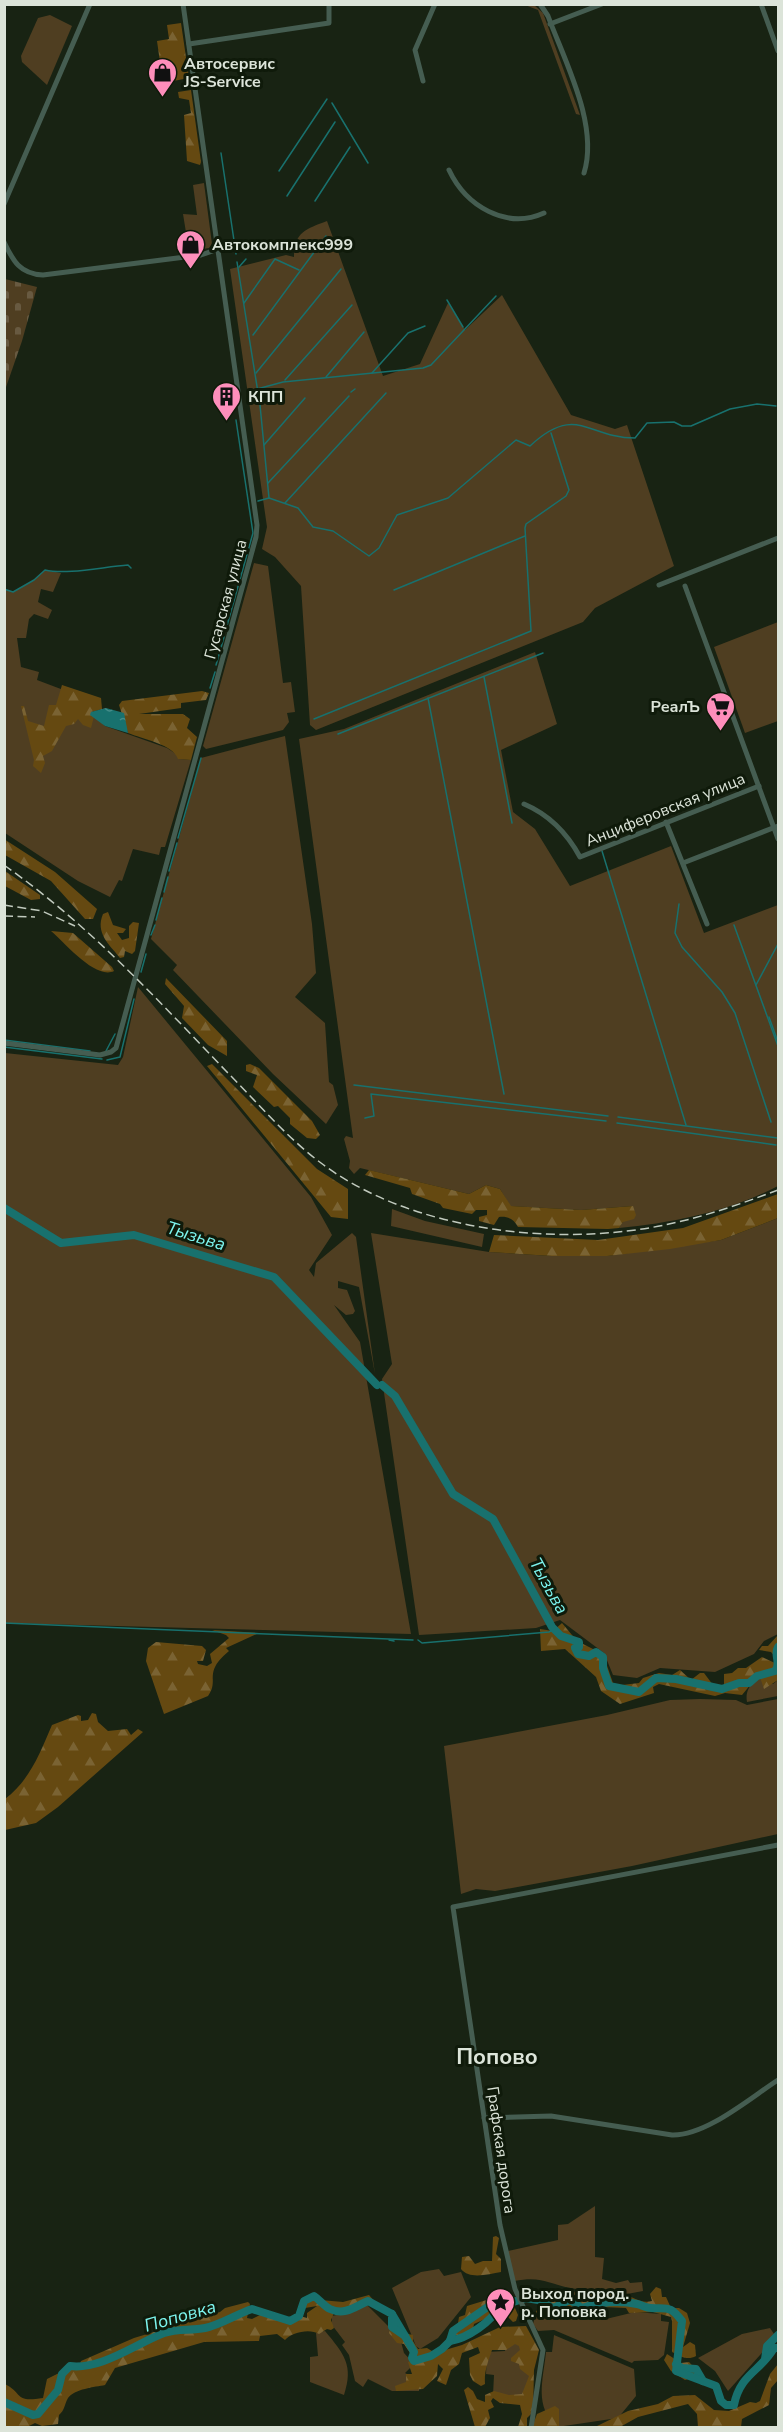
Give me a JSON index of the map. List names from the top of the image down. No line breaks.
{"streets":{"street":["Гусарская улица","Анциферовская улица","Графская дорога"]},"districts":["Попово"],"water":["Тызьва","Поповка"],"places":{"shop":["Автосервис JS-Service","Автокомплекс999"],"building":["КПП"],"supermarket":["РеалЪ"],"place":["Выход пород. р. Поповка"]}}
